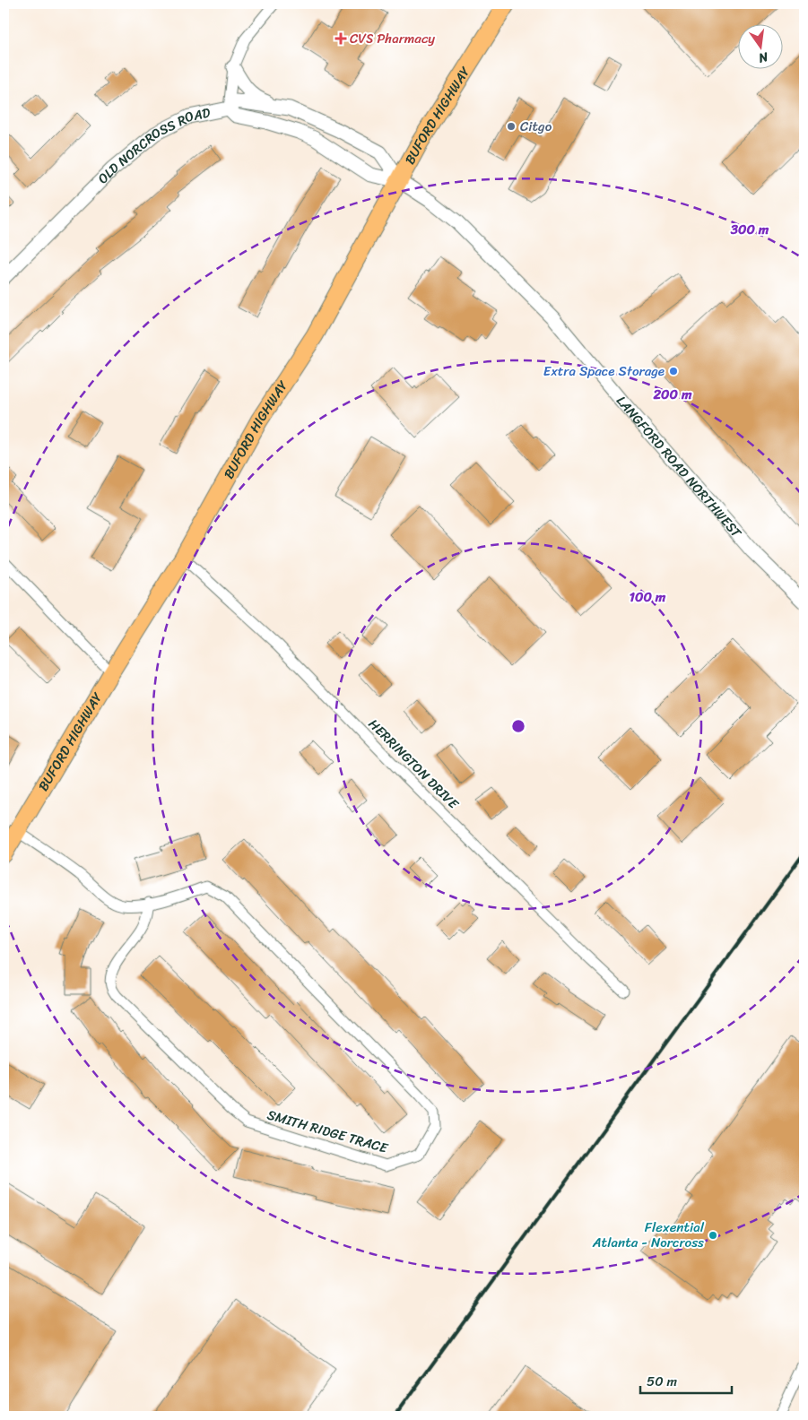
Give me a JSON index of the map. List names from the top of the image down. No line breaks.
{"streets":{"main road":["BUFORD HIGHWAY"],"street":["OLD NORCROSS ROAD","LANGFORD ROAD NORTHWEST","HERRINGTON DRIVE","SMITH RIDGE TRACE"]},"crossings":[["BUFORD HIGHWAY","LANGFORD ROAD NORTHWEST"],["BUFORD HIGHWAY","HERRINGTON DRIVE"],["BUFORD HIGHWAY","SMITH RIDGE TRACE"],["OLD NORCROSS ROAD","LANGFORD ROAD NORTHWEST"]],"places":{"health":["CVS Pharmacy"],"other":["Citgo","Extra Space Storage","Flexential Atlanta - Norcross"]},"scale_bar":"50 m","north":"bottom","rings":["300 m","200 m","100 m"]}
